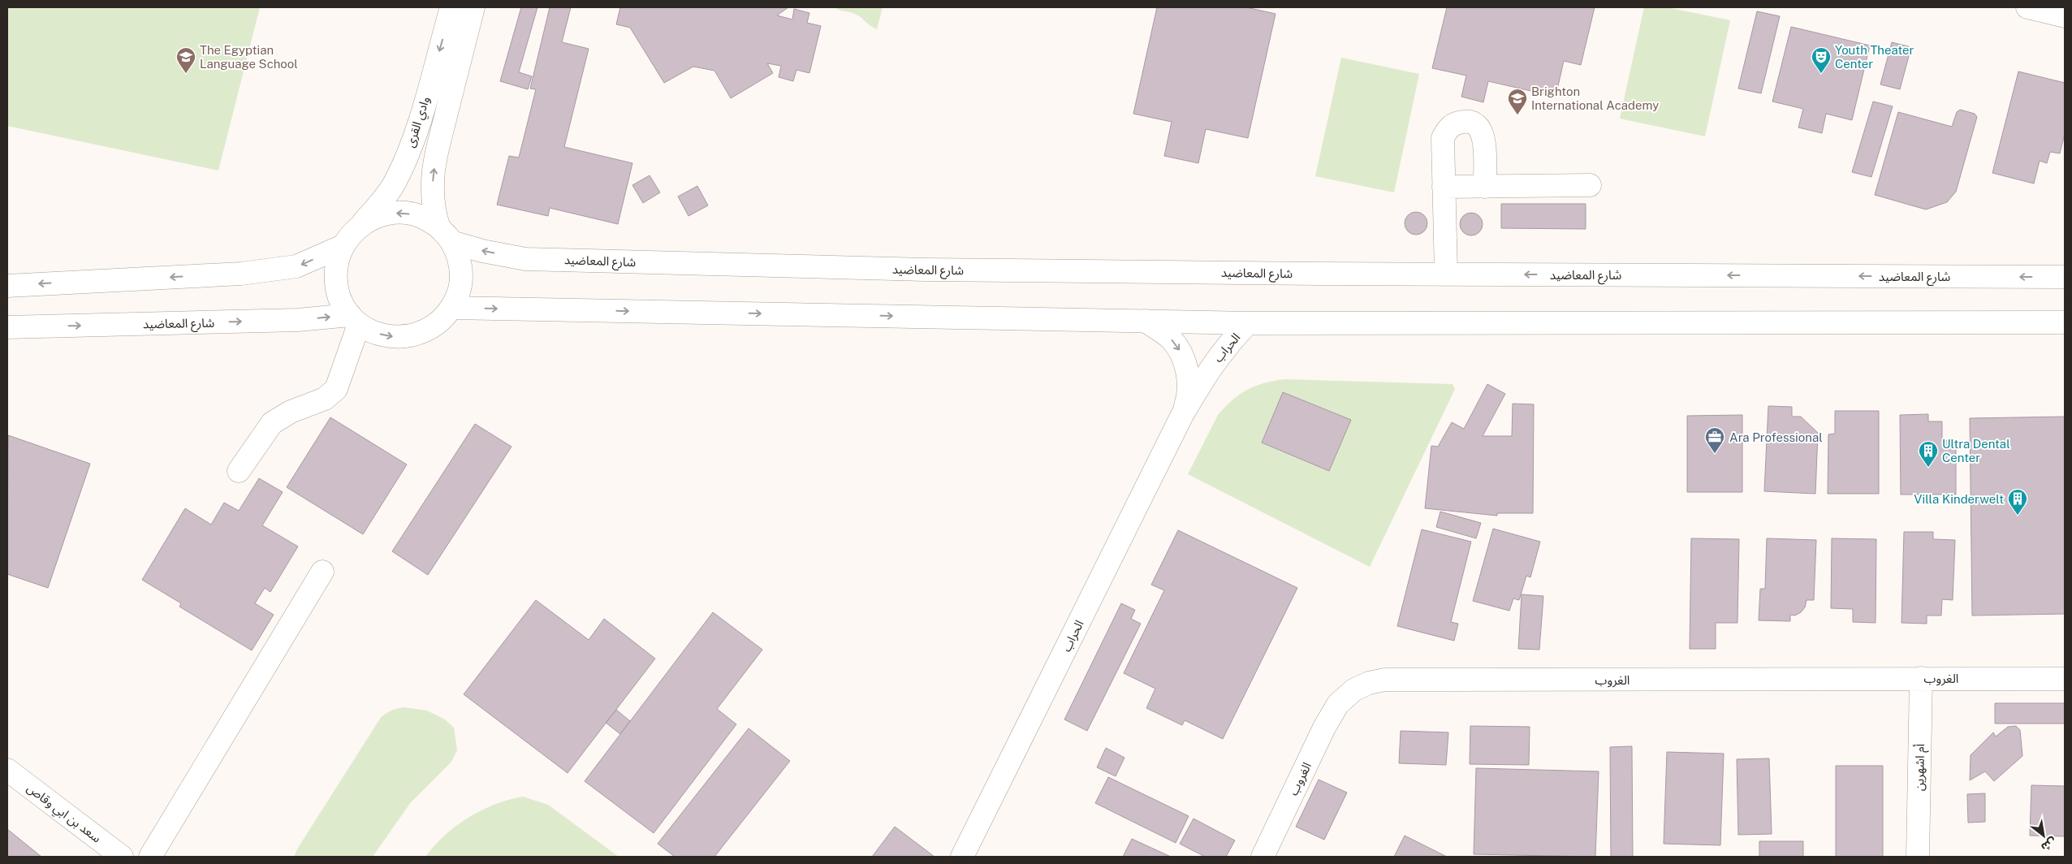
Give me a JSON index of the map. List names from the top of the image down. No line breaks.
{"streets":{"street":["وادي القرى","شارع المعاضيد","الحراب","الغروب","أم اشهرين","سعد بن ابي وقاص"]},"crossings":[["وادي القرى","شارع المعاضيد"],["الغروب","أم اشهرين"]],"places":{"school or university":["The Egyptian Language School","Brighton International Academy"],"theatre":["Youth Theater Center"],"office":["Ara Professional"],"building":["Ultra Dental Center","Villa Kinderwelt"]},"north":"bottom right"}
